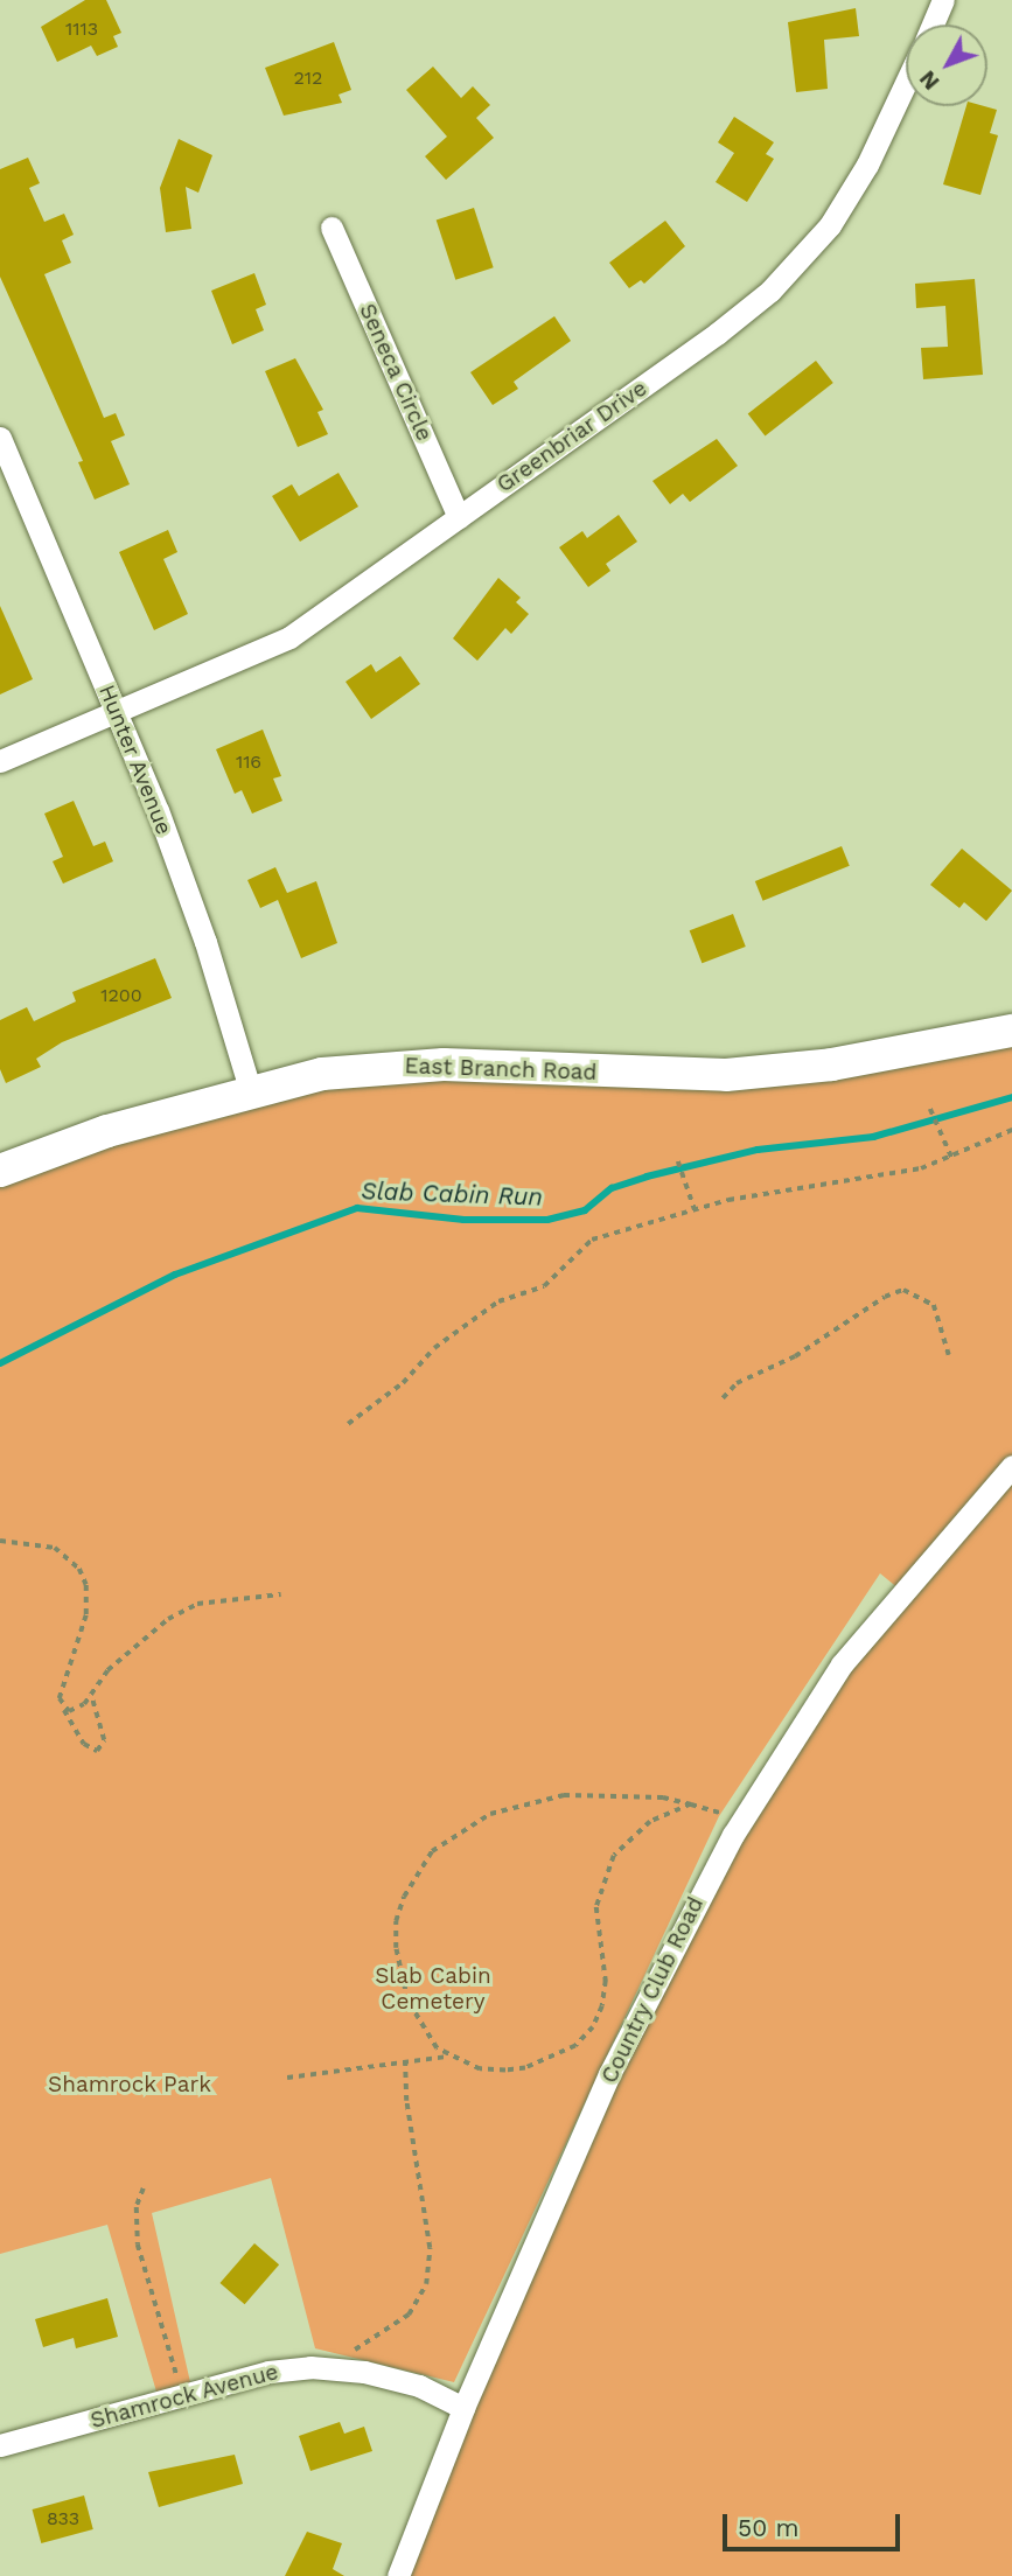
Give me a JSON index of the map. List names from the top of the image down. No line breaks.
{"streets":{"main road":["East Branch Road"],"street":["Seneca Circle","Greenbriar Drive","Hunter Avenue","Country Club Road","Shamrock Avenue"]},"crossings":[["Seneca Circle","Greenbriar Drive"],["Greenbriar Drive","Hunter Avenue"],["Hunter Avenue","East Branch Road"],["Country Club Road","Shamrock Avenue"]],"water":["Slab Cabin Run"],"parks":["Slab Cabin Cemetery","Shamrock Park"],"house_numbers":["1113","212","116","1200","833"],"scale_bar":"50 m","north":"bottom left"}
